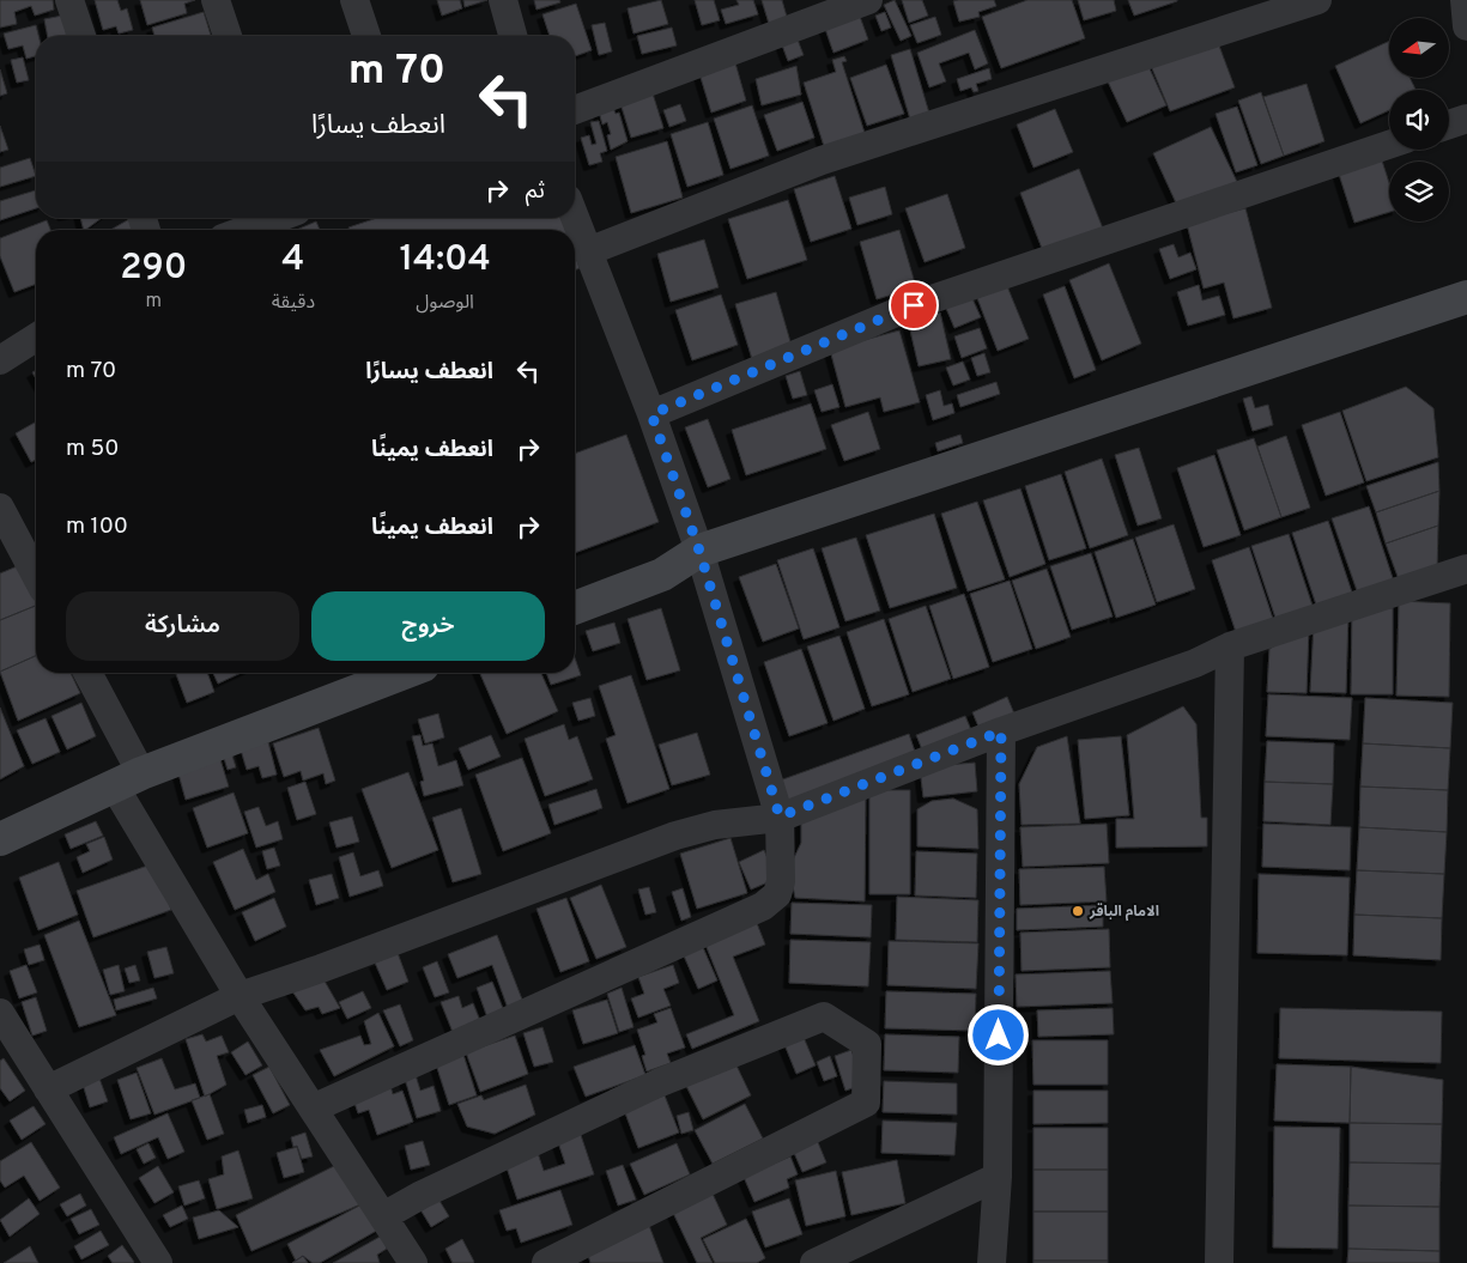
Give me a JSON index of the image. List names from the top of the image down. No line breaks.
{"places":["الامام الباقر"],"north":"left","page":{"turn":["70 m","انعطف يسارًا"],"then":"ثم","eta":["14:04","الوصول","4","دقيقة","290","m"],"list":[{"name":"انعطف يسارًا","value":"70 m"},{"name":"انعطف يمينًا","value":"50 m"},{"name":"انعطف يمينًا","value":"100 m"}],"buttons":["خروج","مشاركة"]}}
